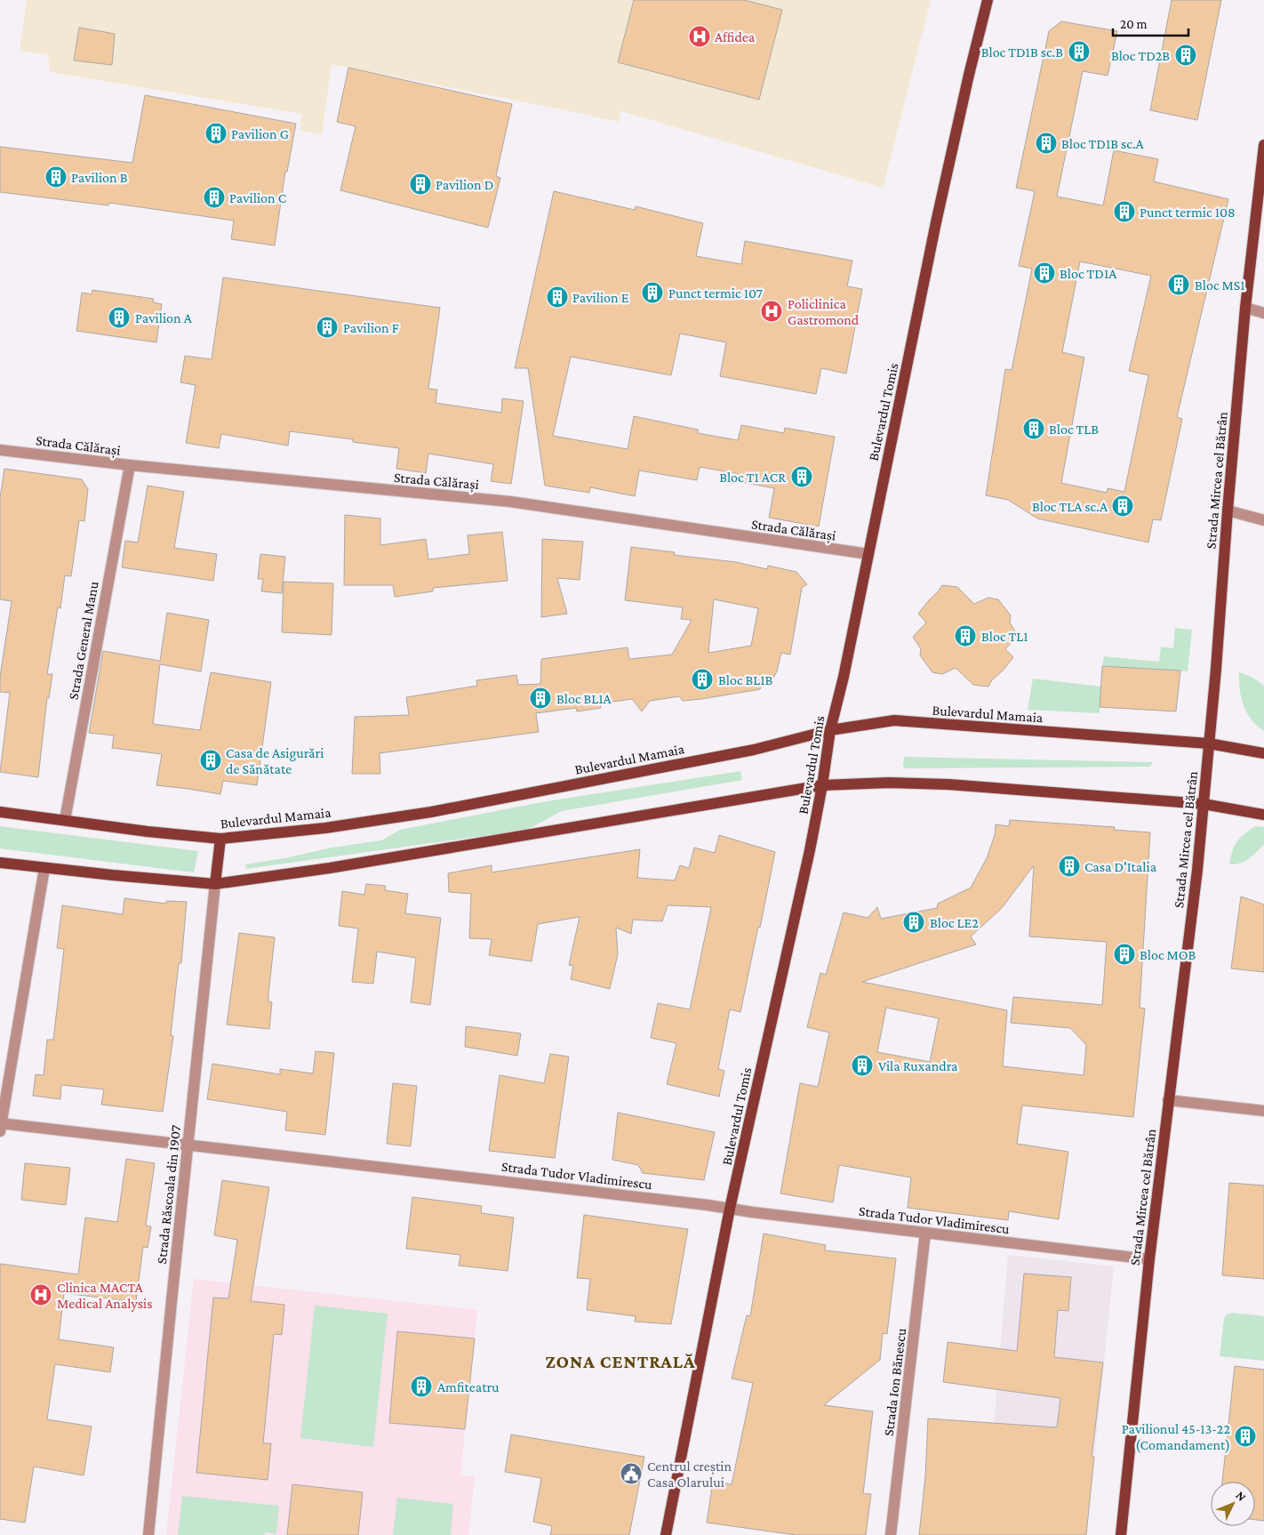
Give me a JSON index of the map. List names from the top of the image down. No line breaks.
{"streets":{"main road":["Bulevardul Tomis","Strada Mircea cel Bătrân","Bulevardul Mamaia"],"street":["Strada Călărași","Strada General Manu","Strada Tudor Vladimirescu","Strada Răscoala din 1907","Strada Ion Bănescu"]},"crossings":[["Bulevardul Tomis","Strada Călărași"],["Bulevardul Tomis","Bulevardul Mamaia"],["Bulevardul Tomis","Strada Tudor Vladimirescu"],["Strada Călărași","Strada General Manu"],["Strada Mircea cel Bătrân","Bulevardul Mamaia"],["Strada Mircea cel Bătrân","Strada Tudor Vladimirescu"],["Strada General Manu","Bulevardul Mamaia"],["Strada Tudor Vladimirescu","Strada Răscoala din 1907"],["Strada Tudor Vladimirescu","Strada Ion Bănescu"]],"districts":["ZONA CENTRALĂ"],"places":{"hospital":["Affidea","Policlinica Gastromond","Clinica MACTA Medical Analysis"],"building":["Bloc TD1B sc.B","Bloc TD2B","Pavilion G","Bloc TD1B sc.A","Pavilion B","Pavilion D","Pavilion C","Punct termic 108","Bloc TD1A","Bloc MS1","Punct termic 107","Pavilion E","Pavilion A","Pavilion F","Bloc TLB","Bloc T1 ACR","Bloc TLA sc.A","Bloc TL1","Bloc BL1B","Bloc BL1A","Casa de Asigurări de Sănătate","Casa D'Italia","Bloc LE2","Bloc MOB","Vila Ruxandra","Amfiteatru","Pavilionul 45-13-22 (Comandament)"],"public building":["Centrul creștin Casa Olarului"]},"scale_bar":"20 m","north":"top right"}
